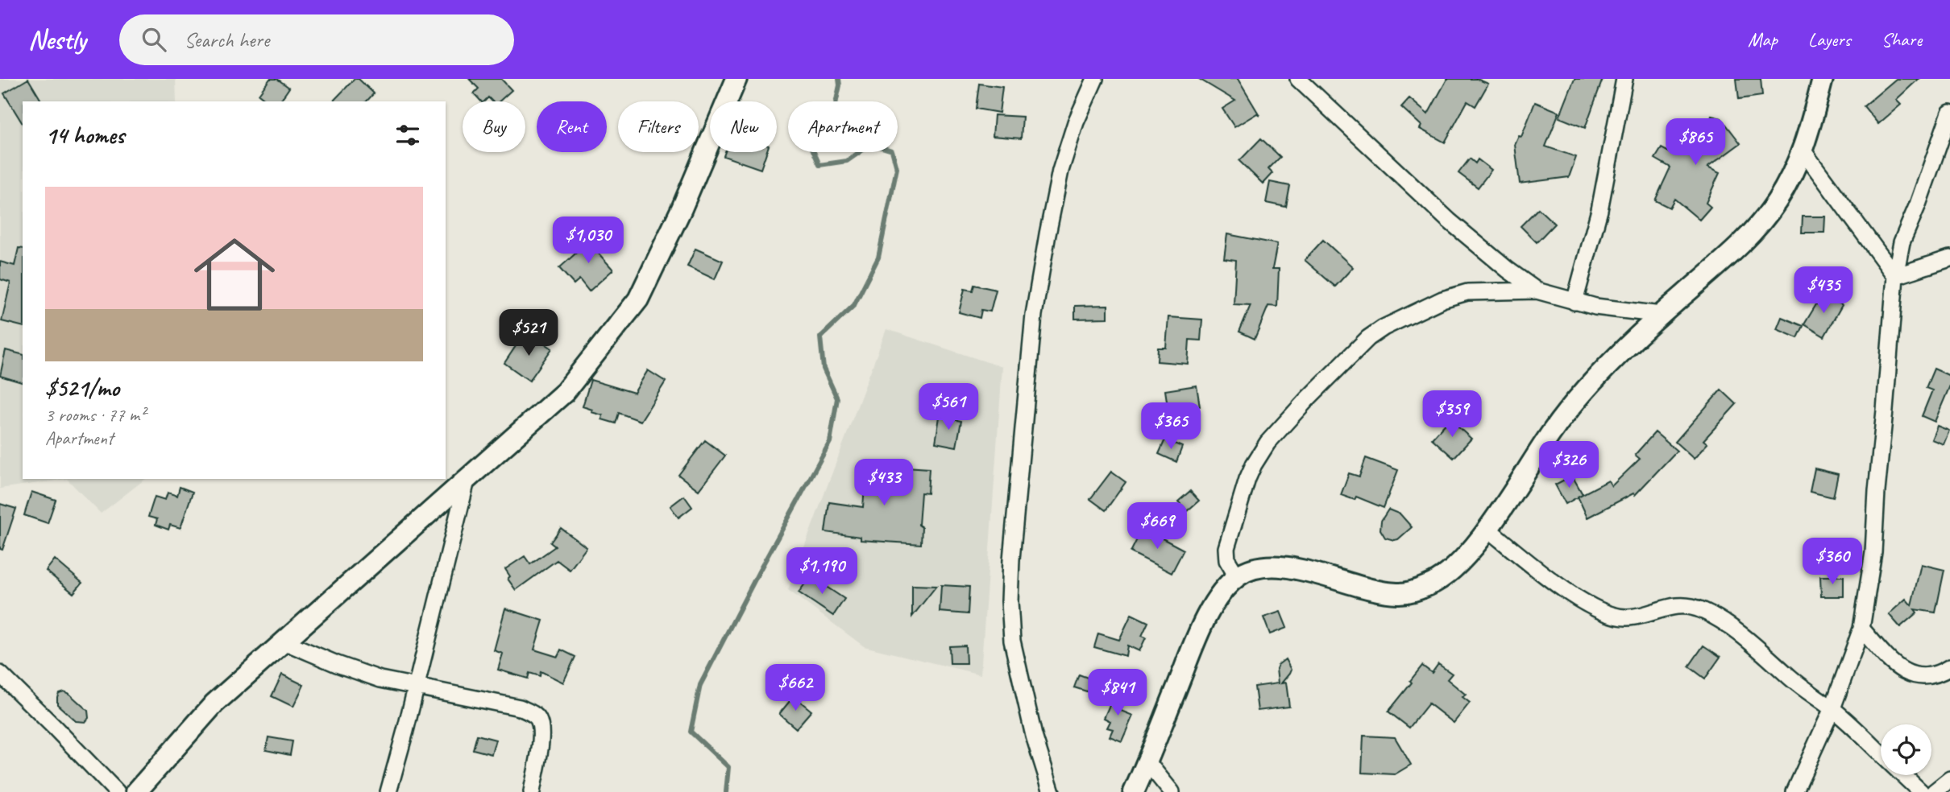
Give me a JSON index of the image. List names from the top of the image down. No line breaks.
{"page":{"header":"Nestly","search":"Search here","nav":["Map","Layers","Share"],"chip":["Buy","Rent","Filters","New","Apartment"],"heading":"14 homes","price":["$865","$1,030","$435","$521","$561","$359","$365","$326","$433","$669","$360","$1,190","$662","$841"],"list":[{"name":"$521/mo","note":"3 rooms · 77 m² · Apartment"}]}}
